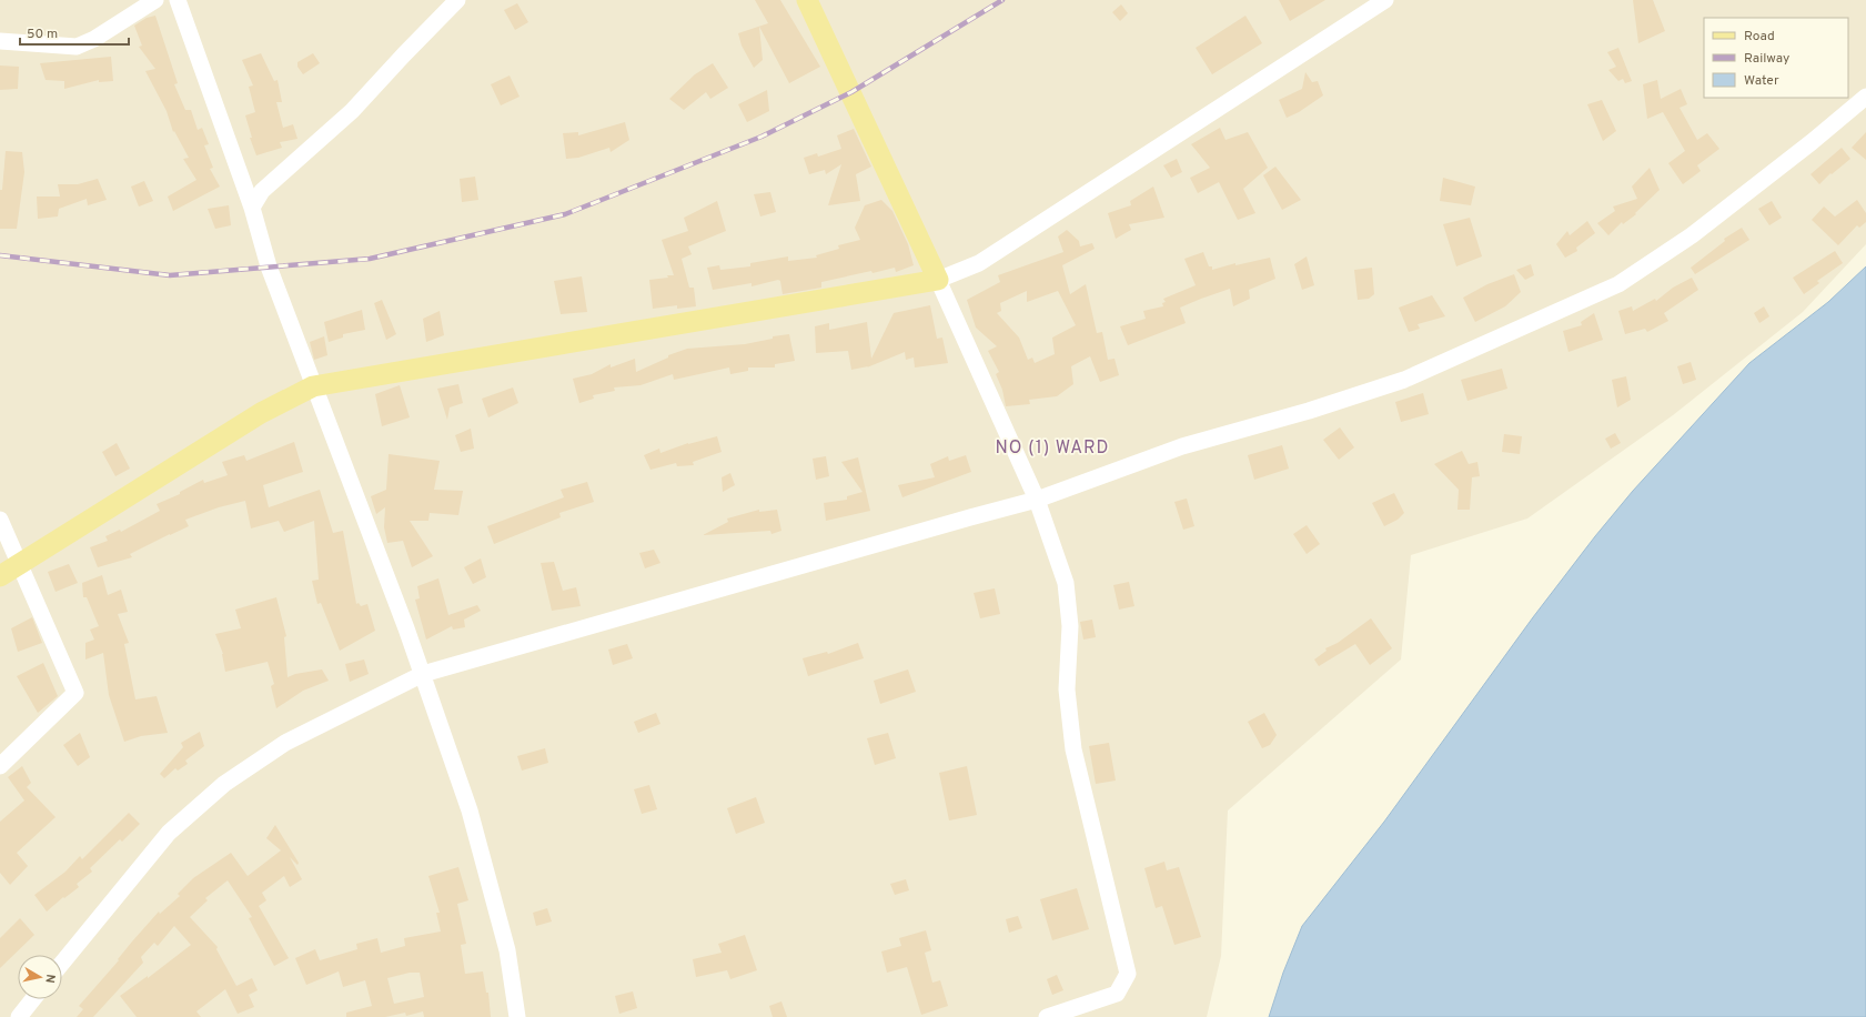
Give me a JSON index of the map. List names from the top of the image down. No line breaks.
{"districts":["NO (1) WARD"],"legend":["Road","Railway","Water"],"scale_bar":"50 m","north":"right"}
